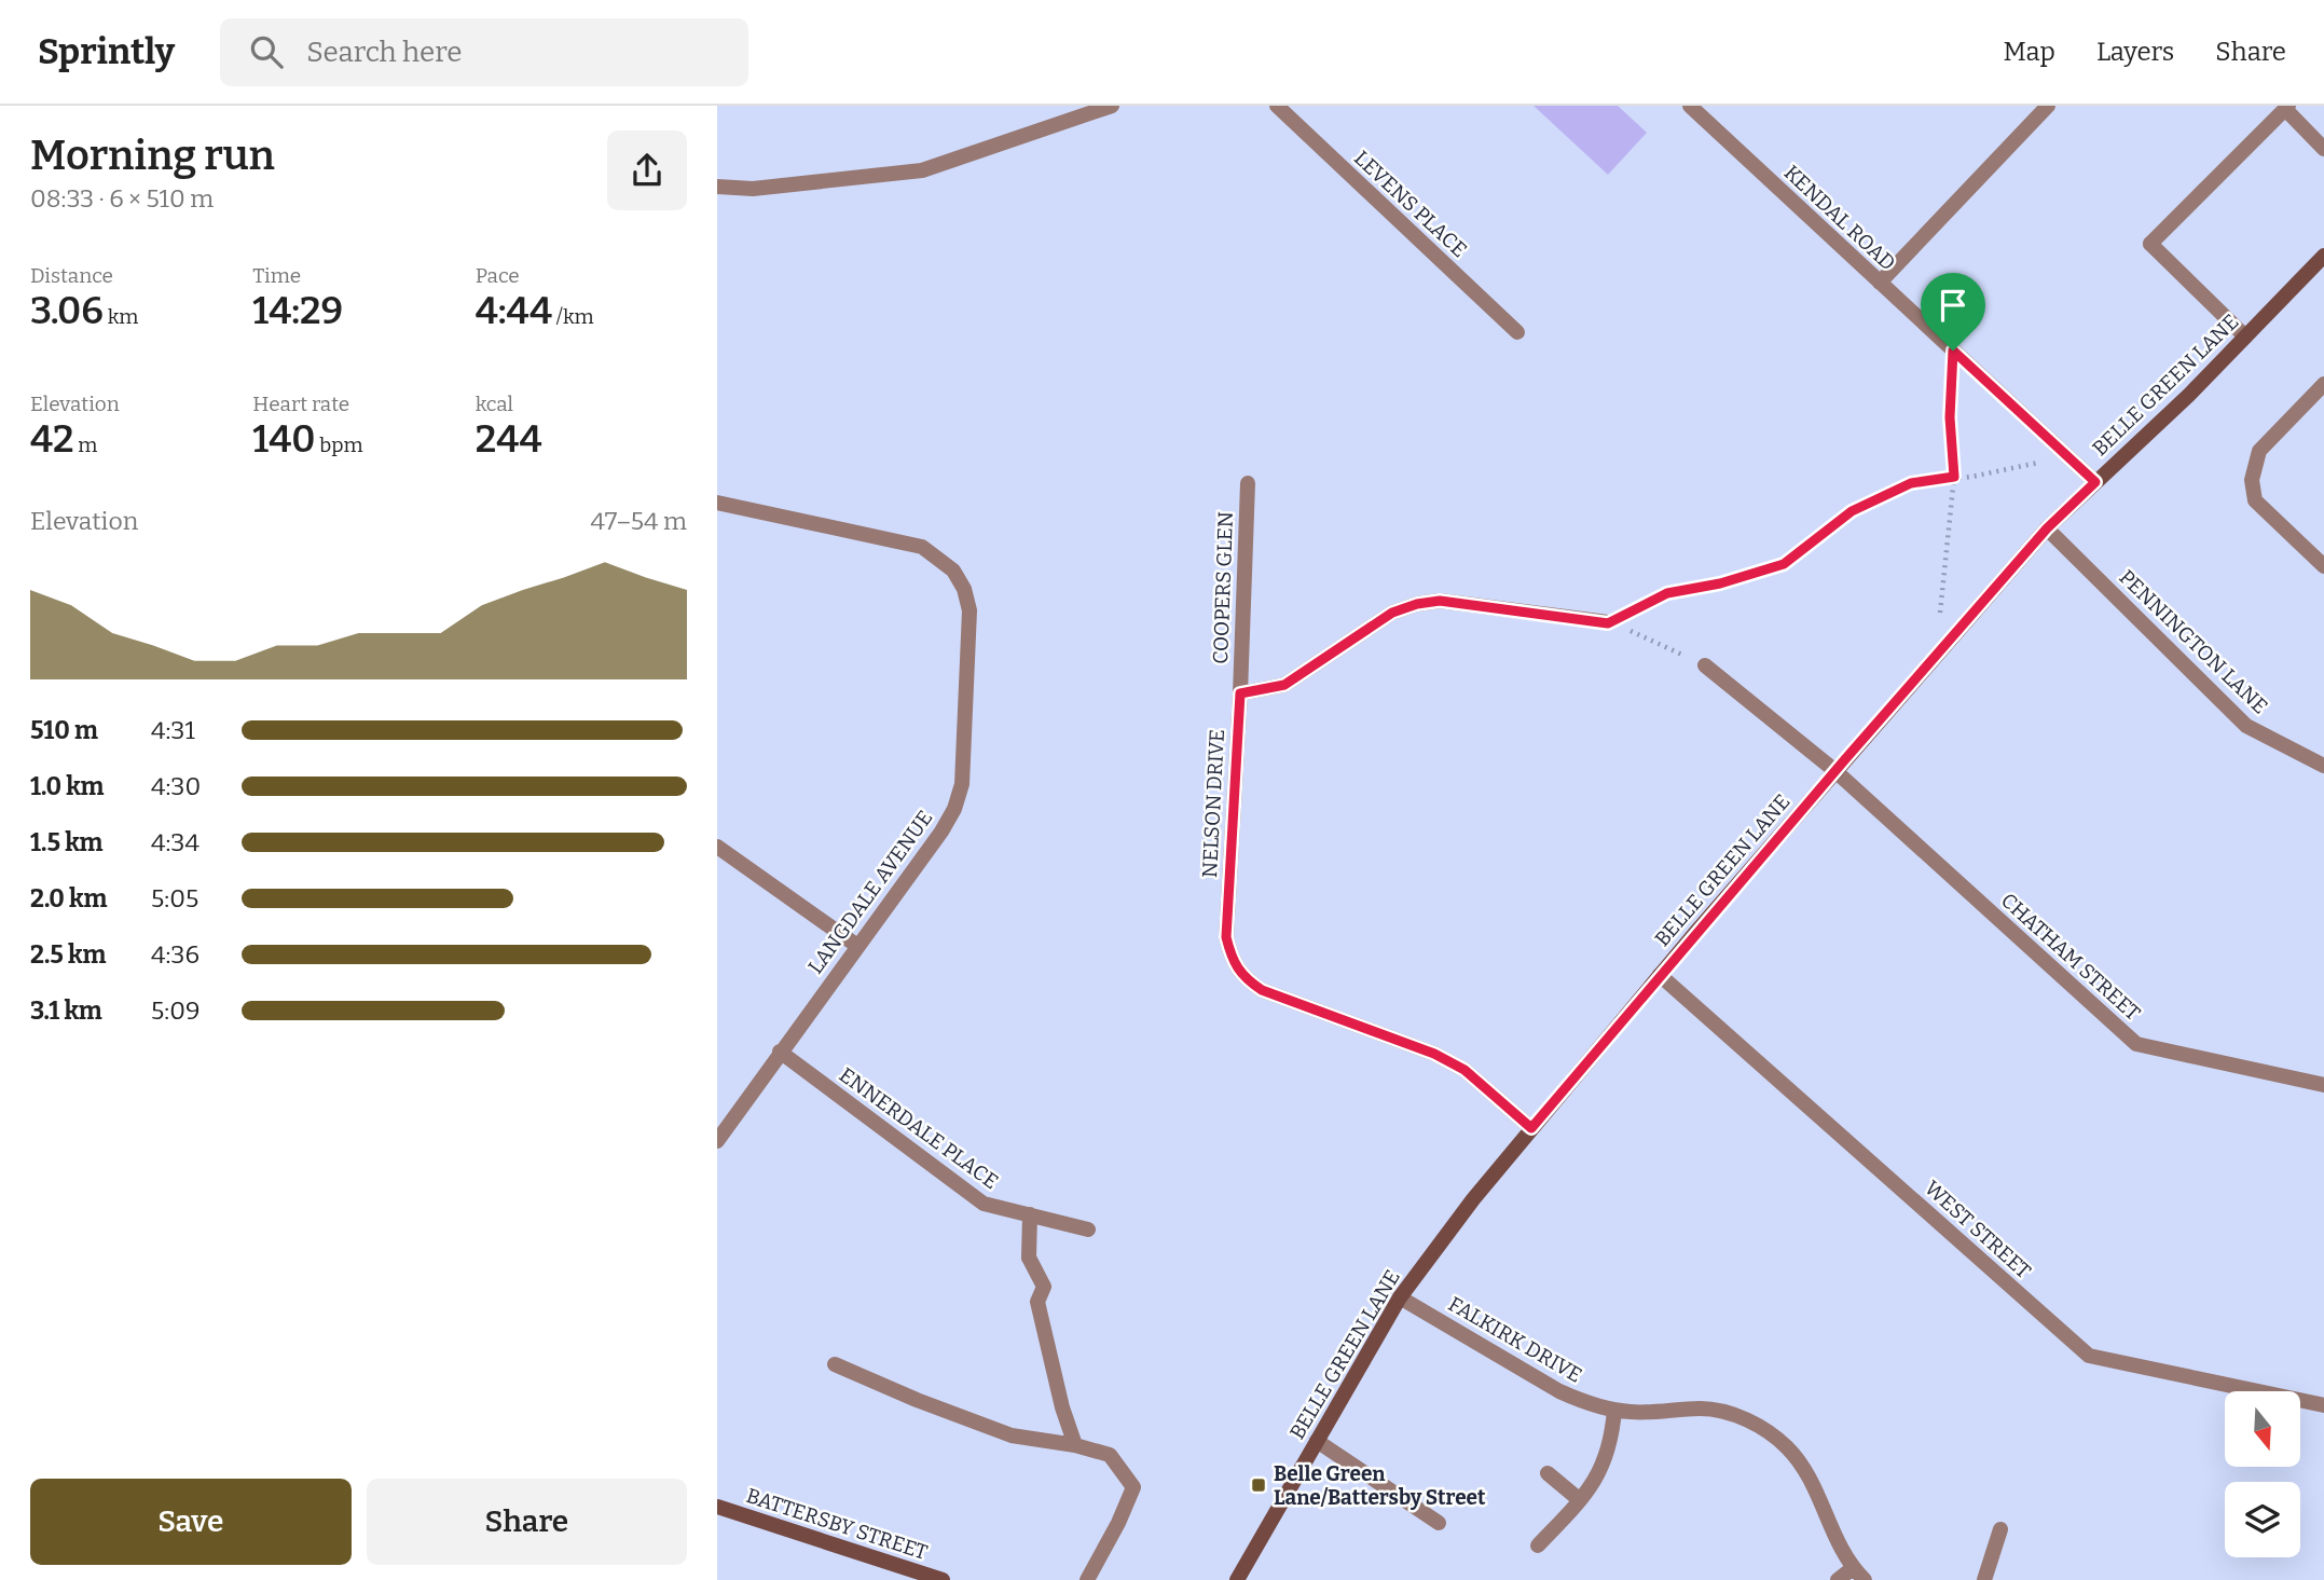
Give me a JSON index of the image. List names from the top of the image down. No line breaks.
{"streets":{"street":["LEVENS PLACE","KENDAL ROAD","BELLE GREEN LANE","COOPERS GLEN","PENNINGTON LANE","NELSON DRIVE","LANGDALE AVENUE","CHATHAM STREET","ENNERDALE PLACE","WEST STREET","FALKIRK DRIVE","BATTERSBY STREET"]},"crossings":[["KENDAL ROAD","BELLE GREEN LANE"],["BELLE GREEN LANE","PENNINGTON LANE"],["BELLE GREEN LANE","NELSON DRIVE"],["BELLE GREEN LANE","CHATHAM STREET"],["BELLE GREEN LANE","WEST STREET"],["BELLE GREEN LANE","FALKIRK DRIVE"],["COOPERS GLEN","NELSON DRIVE"],["LANGDALE AVENUE","ENNERDALE PLACE"]],"places":{"transit":["Belle Green Lane/Battersby Street"]},"north":"bottom","page":{"header":"Sprintly","search":"Search here","nav":["Map","Layers","Share"],"heading":["Morning run","08:33 · 6 × 510 m"],"stats":[["Distance","3.06 km"],["Time","14:29"],["Pace","4:44 /km"],["Elevation","42 m"],["Heart rate","140 bpm"],["kcal","244"]],"chart":["Elevation","47–54 m"],"list":[{"name":"510 m","note":"4:31"},{"name":"1.0 km","note":"4:30"},{"name":"1.5 km","note":"4:34"},{"name":"2.0 km","note":"5:05"},{"name":"2.5 km","note":"4:36"},{"name":"3.1 km","note":"5:09"}],"buttons":["Save","Share"]}}
